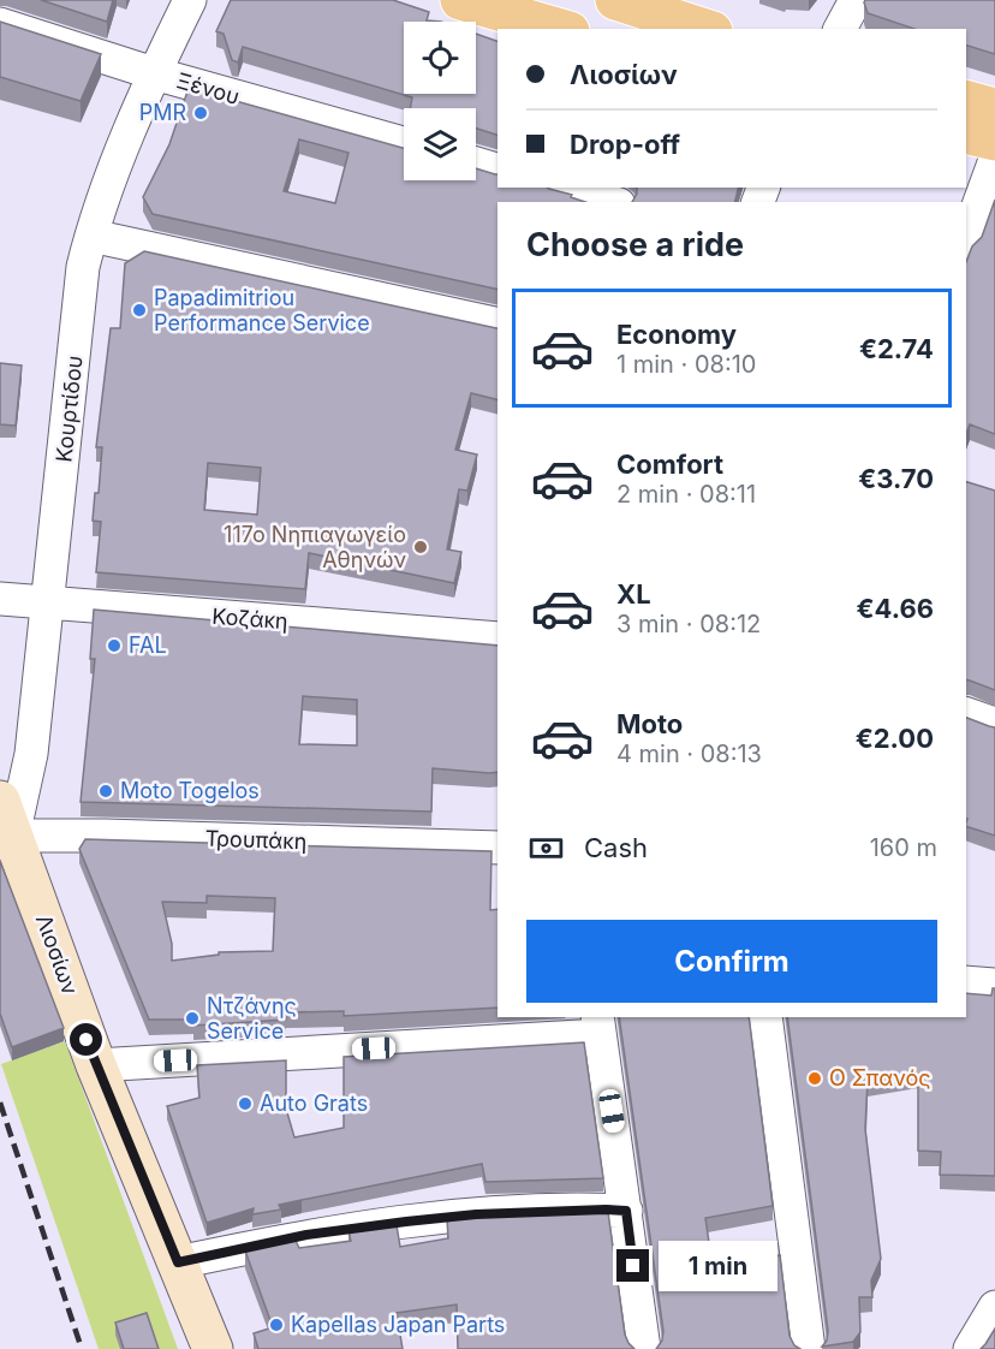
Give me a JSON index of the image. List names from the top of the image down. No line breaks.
{"streets":{"main road":["Λιοσίων"],"street":["Ξένου","Κουρτίδου","Κοζάκη","Τρουπάκη"]},"crossings":[["Ξένου","Κουρτίδου"],["Κουρτίδου","Κοζάκη"],["Κουρτίδου","Τρουπάκη"],["Κουρτίδου","Λιοσίων"],["Τρουπάκη","Λιοσίων"]],"places":["PMR","Papadimitriou Performance Service","117ο Νηπιαγωγείο Αθηνών","FAL","Moto Togelos","Ντζάνης Service","Ο Σπανός","Auto Grats","Kapellas Japan Parts"],"page":{"banner":["Λιοσίων","Drop-off"],"heading":"Choose a ride","list":[{"name":"Economy","note":"1 min · 08:10","value":"€2.74"},{"name":"Comfort","note":"2 min · 08:11","value":"€3.70"},{"name":"XL","note":"3 min · 08:12","value":"€4.66"},{"name":"Moto","note":"4 min · 08:13","value":"€2.00"}],"pay":["Cash","160 m"],"buttons":"Confirm","bubble":"1 min"}}
